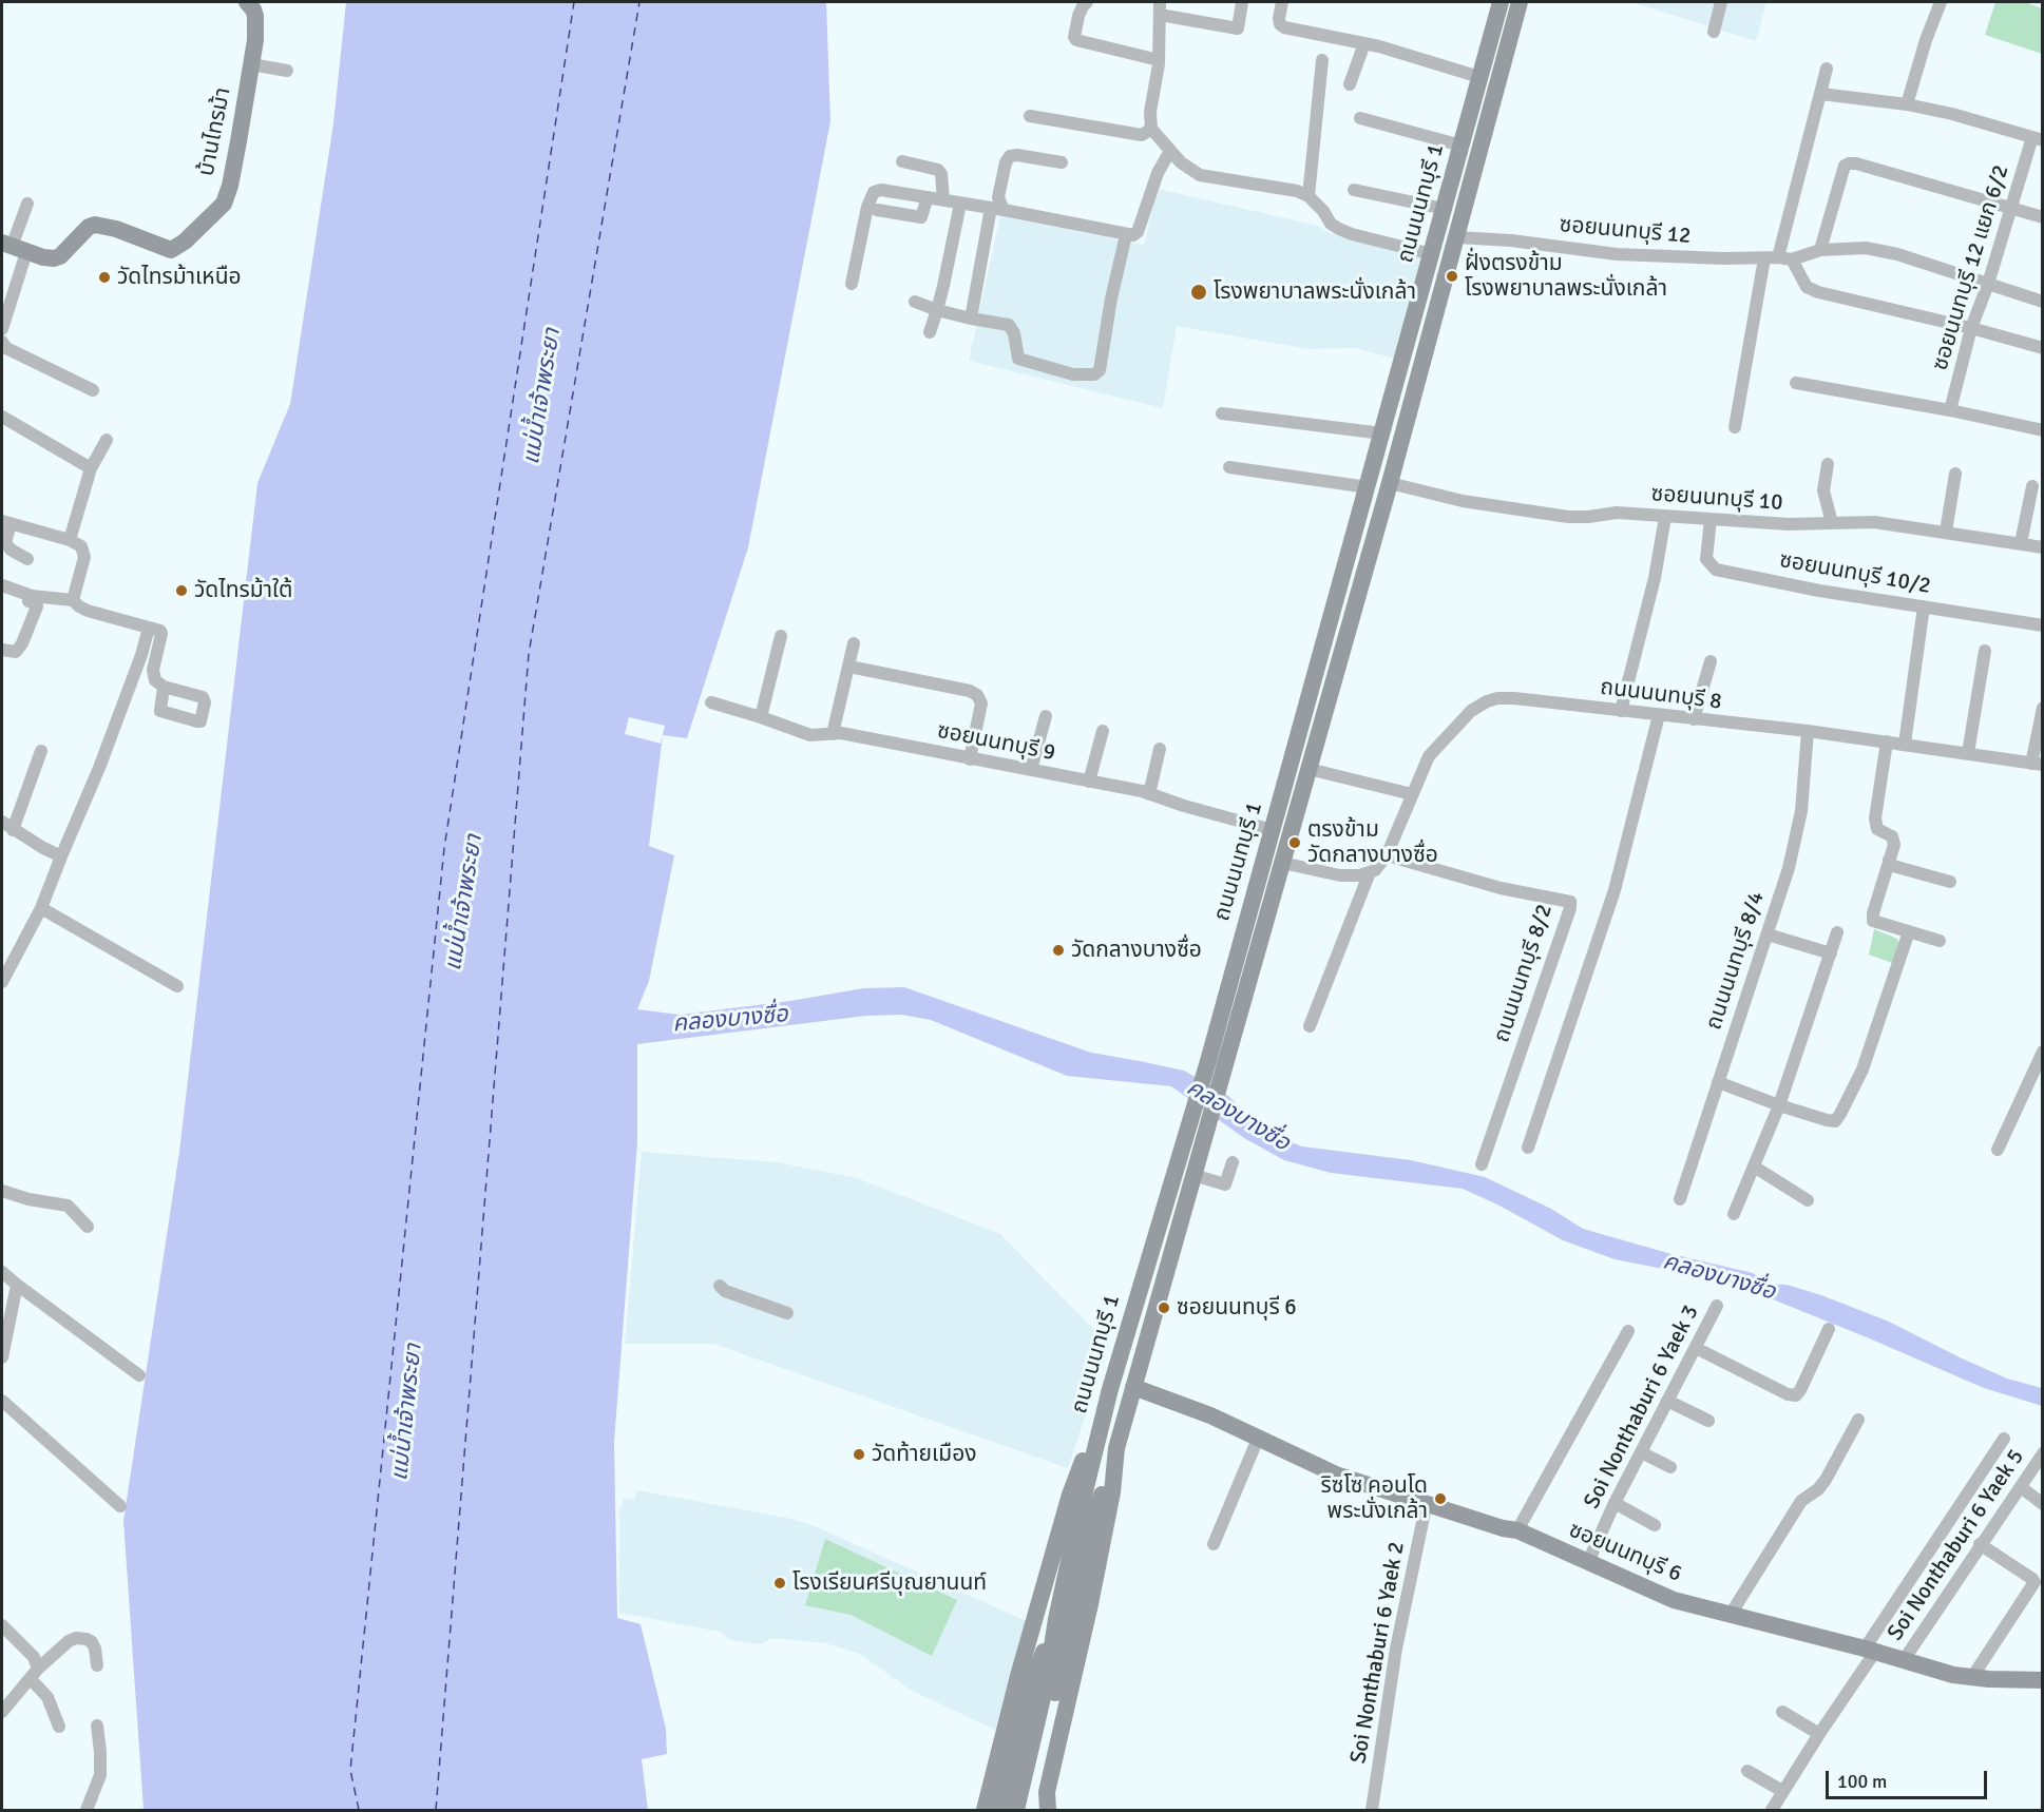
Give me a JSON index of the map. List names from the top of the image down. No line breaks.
{"streets":{"main road":["บ้านไทรม้า","ถนนนนทบุรี 1","ซอยนนทบุรี 6"],"street":["ซอยนนทบุรี 12","ซอยนนทบุรี 12 แยก 6/2","ซอยนนทบุรี 10","ซอยนนทบุรี 10/2","ถนนนนทบุรี 8","ซอยนนทบุรี 9","ถนนนนทบุรี 8/4","ถนนนนทบุรี 8/2","Soi Nonthaburi 6 Yaek 3","Soi Nonthaburi 6 Yaek 5","Soi Nonthaburi 6 Yaek 2"]},"crossings":[["ถนนนนทบุรี 1","ซอยนนทบุรี 12"],["ถนนนนทบุรี 1","ซอยนนทบุรี 10"],["ถนนนนทบุรี 1","ซอยนนทบุรี 9"],["ถนนนนทบุรี 1","ซอยนนทบุรี 6"],["ซอยนนทบุรี 12","ซอยนนทบุรี 12 แยก 6/2"],["ซอยนนทบุรี 10","ซอยนนทบุรี 10/2"],["ถนนนนทบุรี 8","ถนนนนทบุรี 8/4"],["ถนนนนทบุรี 8","ถนนนนทบุรี 8/2"],["Soi Nonthaburi 6 Yaek 3","ซอยนนทบุรี 6"],["Soi Nonthaburi 6 Yaek 5","ซอยนนทบุรี 6"],["ซอยนนทบุรี 6","Soi Nonthaburi 6 Yaek 2"]],"water":["แม่น้ำเจ้าพระยา","คลองบางซื่อ"],"places":["ฝั่งตรงข้าม โรงพยาบาลพระนั่งเกล้า","วัดไทรม้าเหนือ","โรงพยาบาลพระนั่งเกล้า","วัดไทรม้าใต้","ตรงข้าม วัดกลางบางซื่อ","วัดกลางบางซื่อ","ซอยนนทบุรี 6","วัดท้ายเมือง","ริซโซ คอนโด พระนั่งเกล้า","โรงเรียนศรีบุณยานนท์"],"scale_bar":"100 m"}
